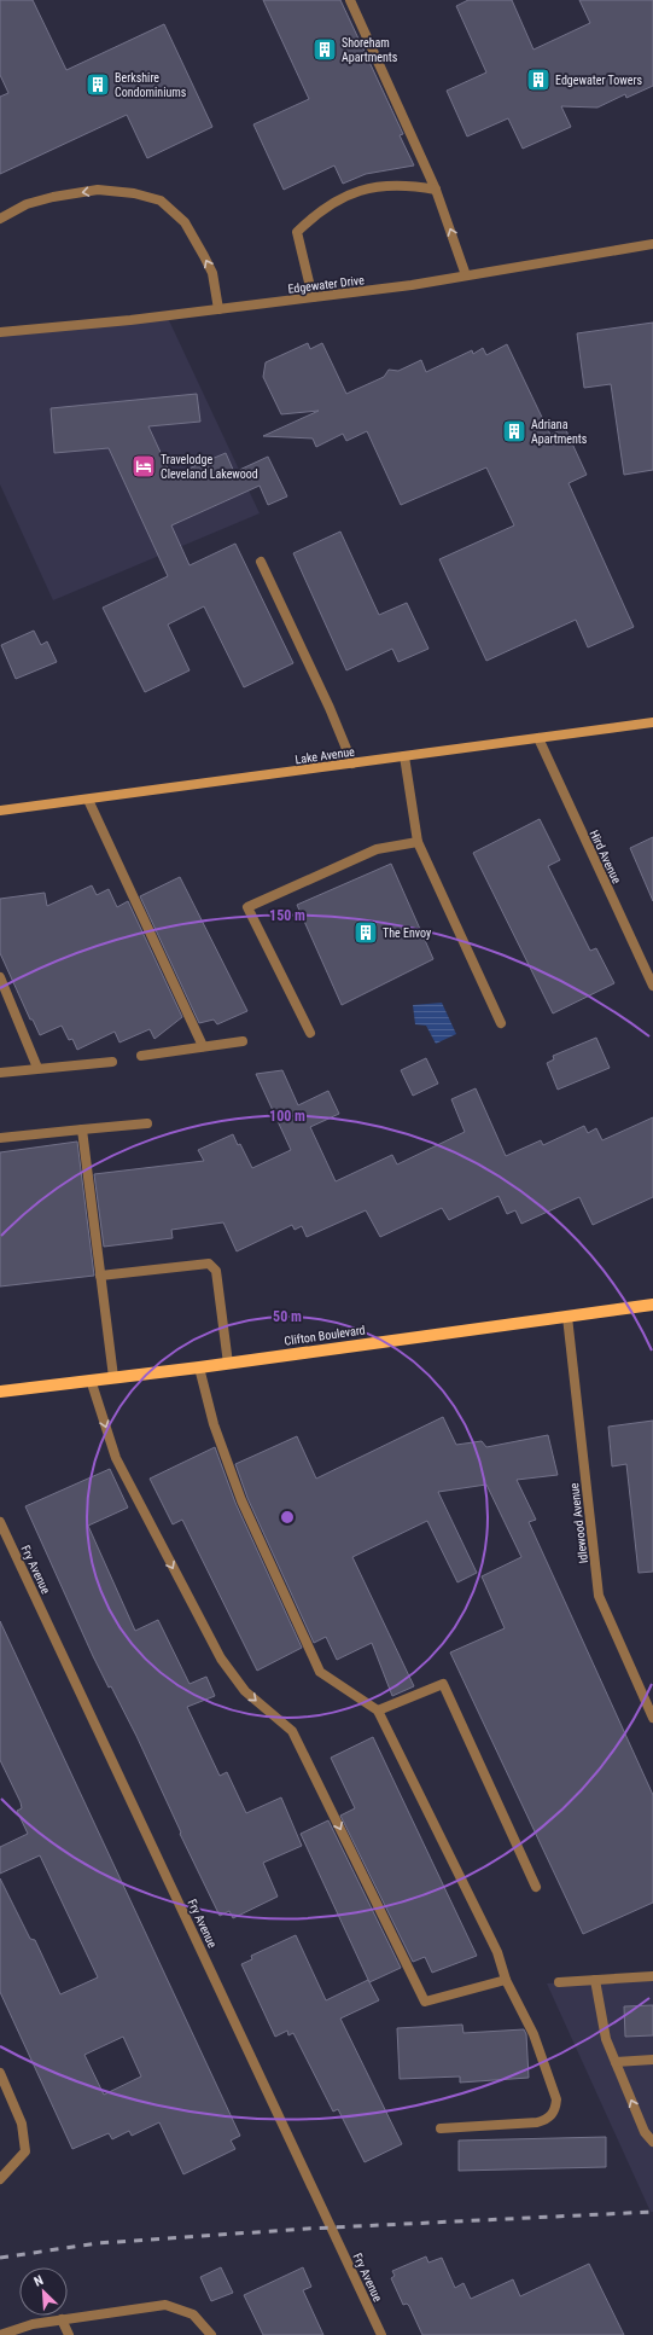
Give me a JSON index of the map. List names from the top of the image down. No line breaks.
{"streets":{"main road":["Clifton Boulevard"],"street":["Edgewater Drive","Lake Avenue","Hird Avenue","Idlewood Avenue","Fry Avenue"]},"crossings":[["Lake Avenue","Hird Avenue"],["Clifton Boulevard","Idlewood Avenue"]],"places":{"building":["Shoreham Apartments","Edgewater Towers","Berkshire Condominiums","Adriana Apartments","The Envoy"],"hotel":["Travelodge Cleveland Lakewood"]},"north":"top left","rings":["150 m","100 m","50 m"]}
